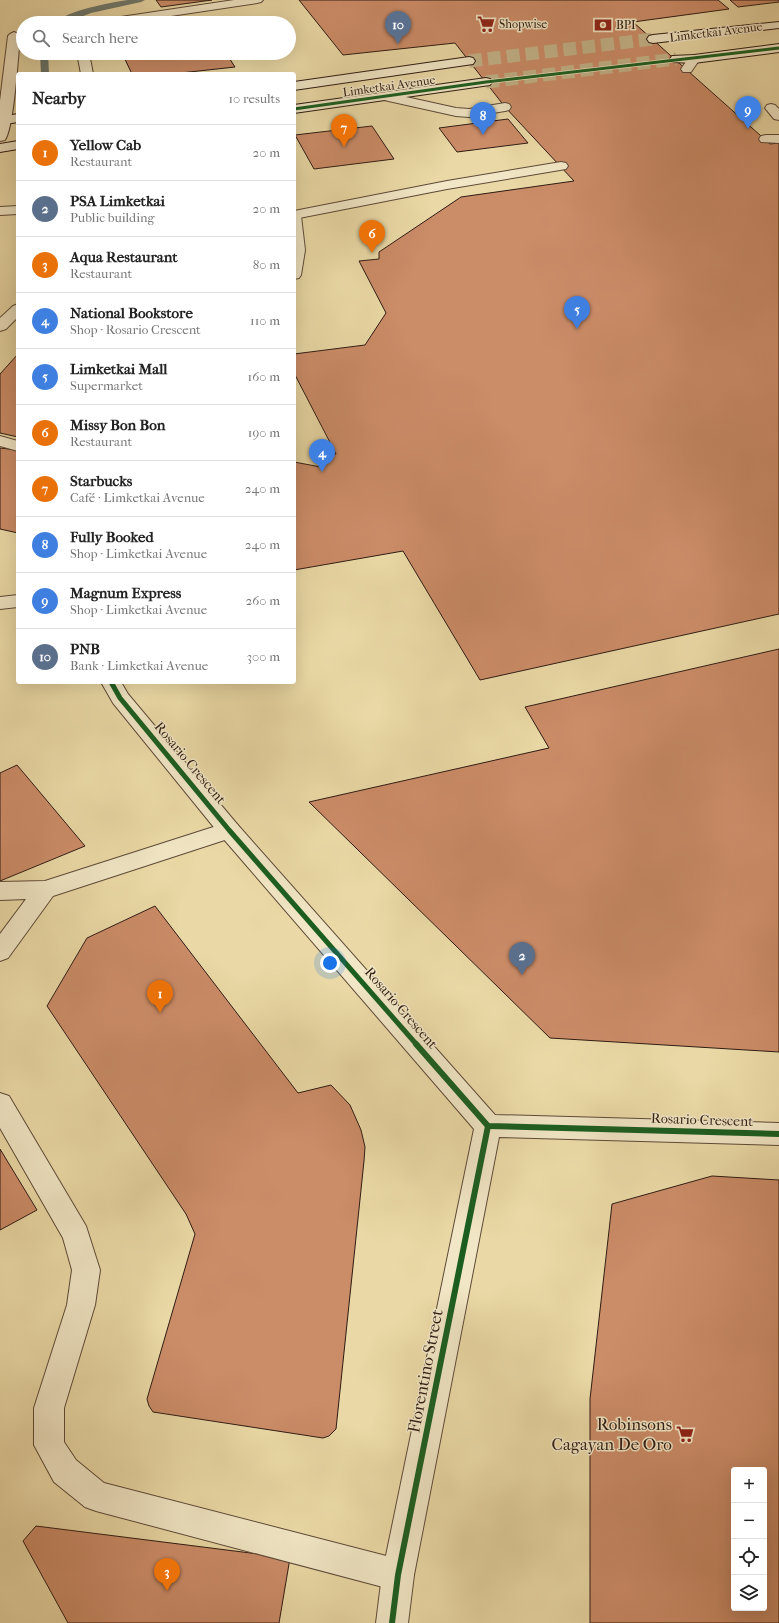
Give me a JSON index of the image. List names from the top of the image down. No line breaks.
{"streets":{"street":["Limketkai Avenue","Rosario Crescent","Florentino Street"]},"crossings":[["Rosario Crescent","Florentino Street"]],"places":{"supermarket":["Shopwise","Robinsons Cagayan De Oro"],"bank":["BPI"]},"page":{"pins":["10","9","8","7","6","5","4","2","1","3"],"search":"Search here","heading":["Nearby","10 results"],"list":[{"mark":"1","name":"Yellow Cab","note":"Restaurant","value":"20 m"},{"mark":"2","name":"PSA Limketkai","note":"Public building","value":"20 m"},{"mark":"3","name":"Aqua Restaurant","note":"Restaurant","value":"80 m"},{"mark":"4","name":"National Bookstore","note":"Shop · Rosario Crescent","value":"110 m"},{"mark":"5","name":"Limketkai Mall","note":"Supermarket","value":"160 m"},{"mark":"6","name":"Missy Bon Bon","note":"Restaurant","value":"190 m"},{"mark":"7","name":"Starbucks","note":"Café · Limketkai Avenue","value":"240 m"},{"mark":"8","name":"Fully Booked","note":"Shop · Limketkai Avenue","value":"240 m"},{"mark":"9","name":"Magnum Express","note":"Shop · Limketkai Avenue","value":"260 m"},{"mark":"10","name":"PNB","note":"Bank · Limketkai Avenue","value":"300 m"}],"map_buttons":["+","−"]}}
